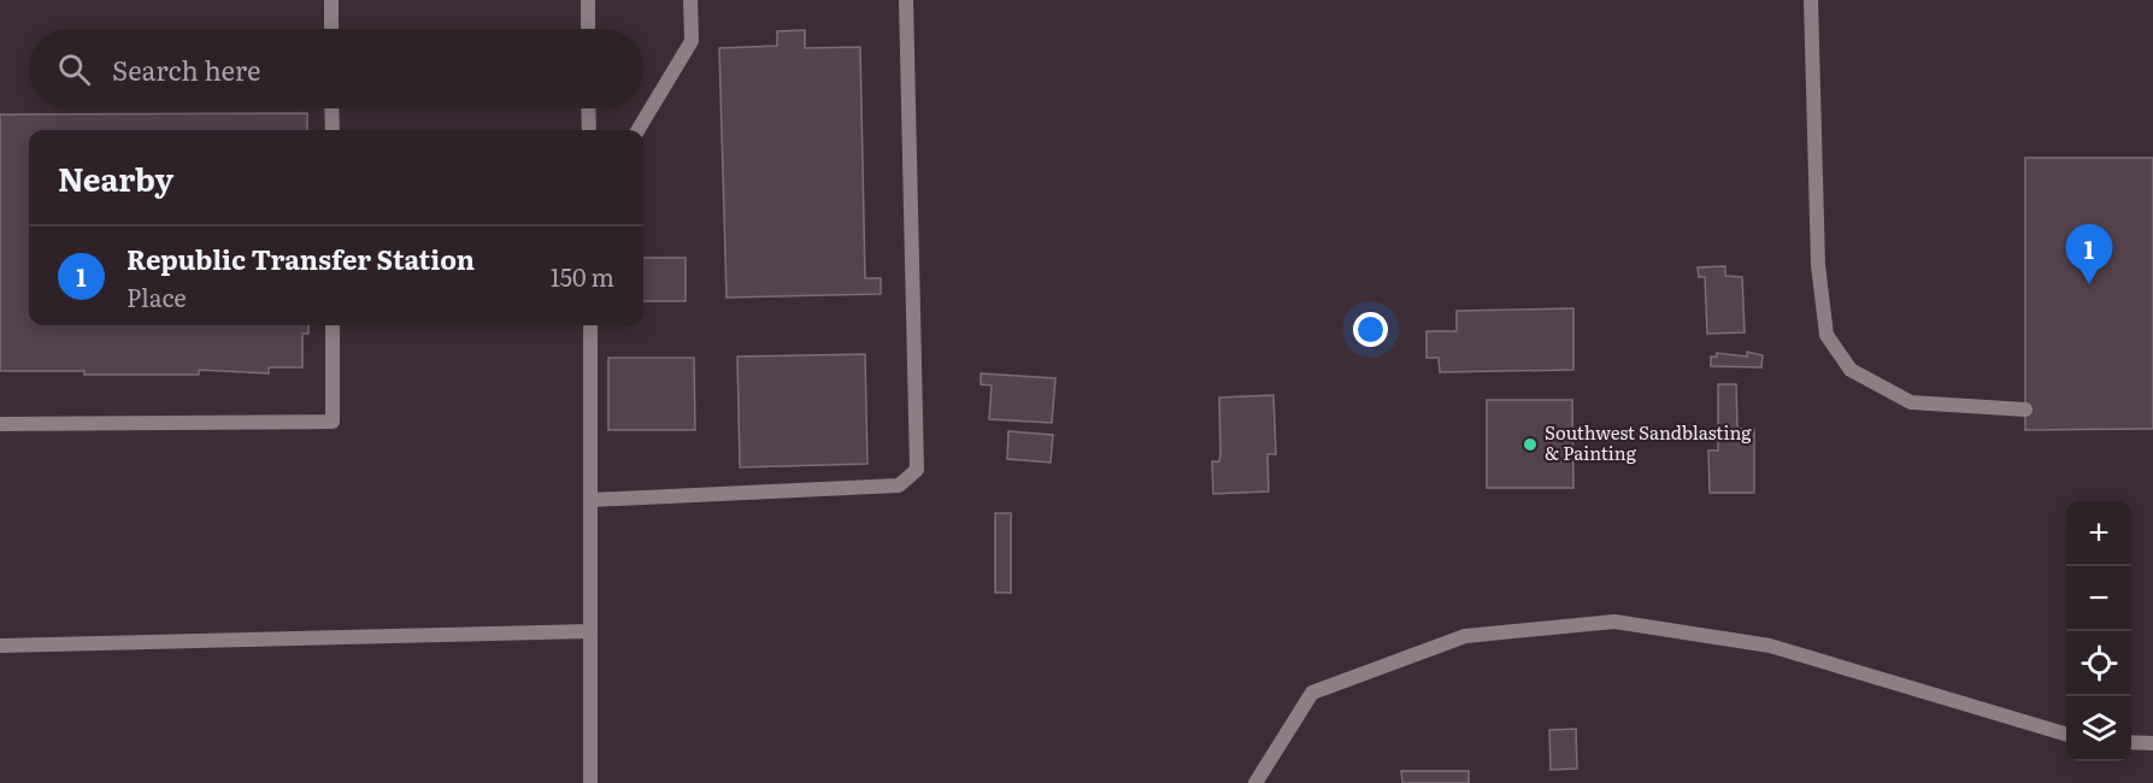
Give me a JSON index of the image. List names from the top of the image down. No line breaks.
{"places":["Southwest Sandblasting & Painting"],"page":{"search":"Search here","heading":"Nearby","pins":"1","list":[{"mark":"1","name":"Republic Transfer Station","note":"Place","value":"150 m"}],"map_buttons":["+","−"]}}
